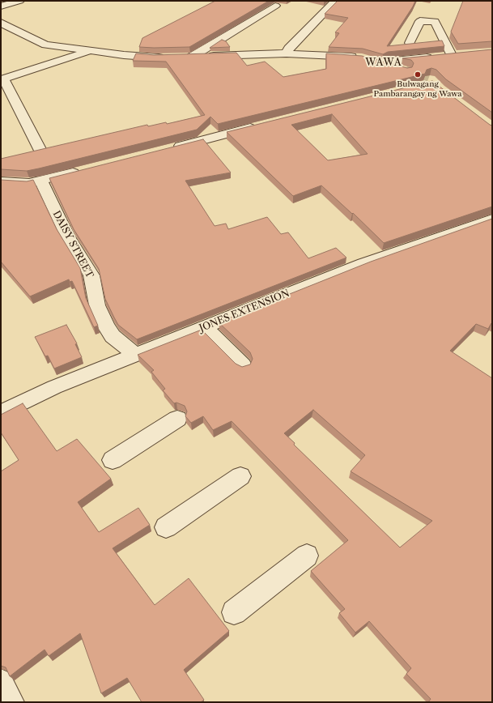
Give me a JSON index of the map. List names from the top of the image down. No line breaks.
{"streets":{"street":["DAISY STREET","JONES EXTENSION"]},"crossings":[["DAISY STREET","JONES EXTENSION"]],"districts":["WAWA"],"places":["Bulwagang Pambarangay ng Wawa"]}
